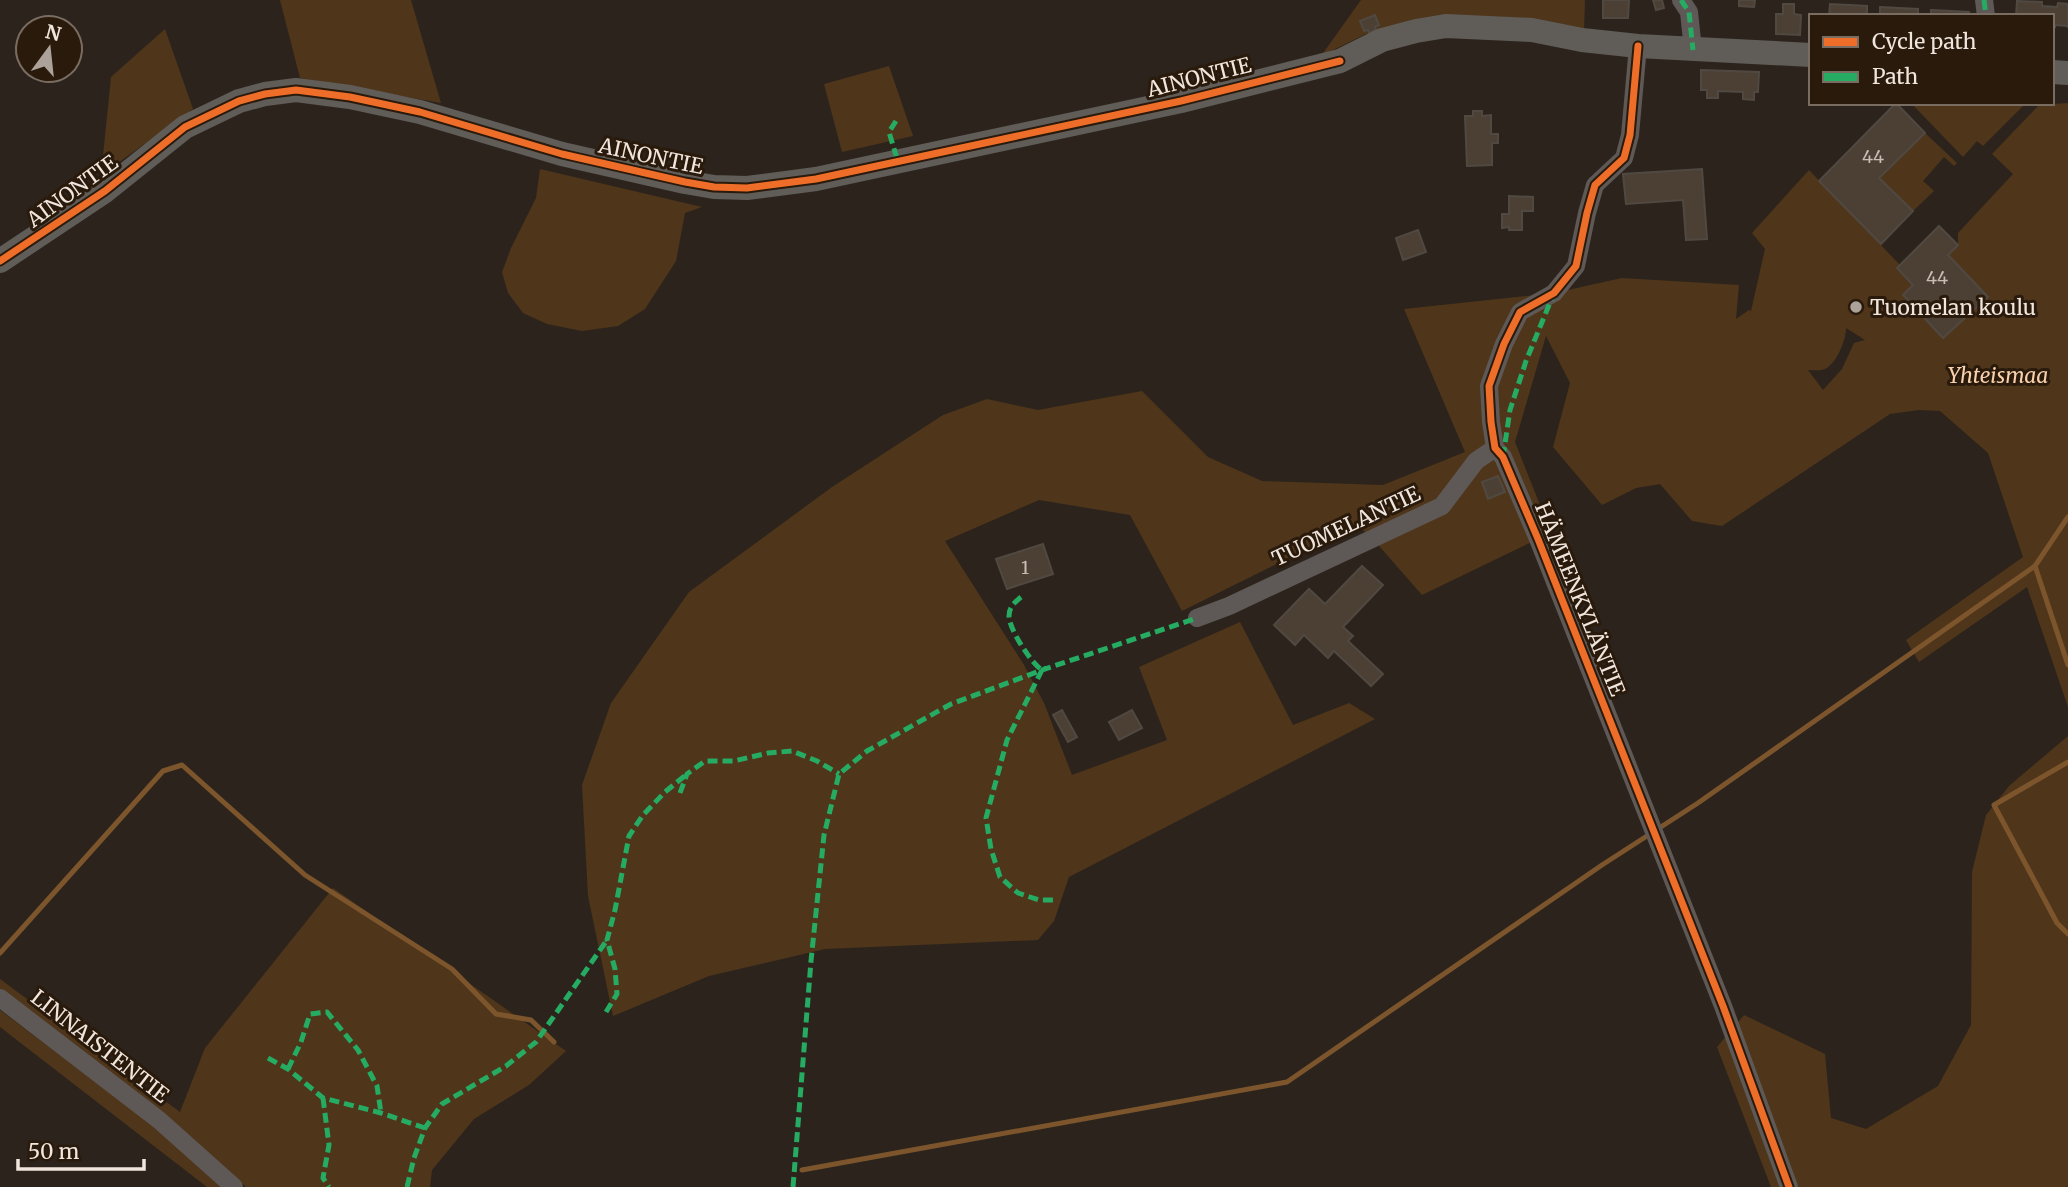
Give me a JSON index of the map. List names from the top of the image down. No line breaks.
{"streets":{"street":["AINONTIE","TUOMELANTIE","HÄMEENKYLÄNTIE","LINNAISTENTIE"]},"crossings":[["AINONTIE","HÄMEENKYLÄNTIE"],["TUOMELANTIE","HÄMEENKYLÄNTIE"]],"parks":["Yhteismaa"],"places":["Tuomelan koulu"],"house_numbers":["44","44","1"],"legend":["Cycle path","Path"],"scale_bar":"50 m","north":"top"}
